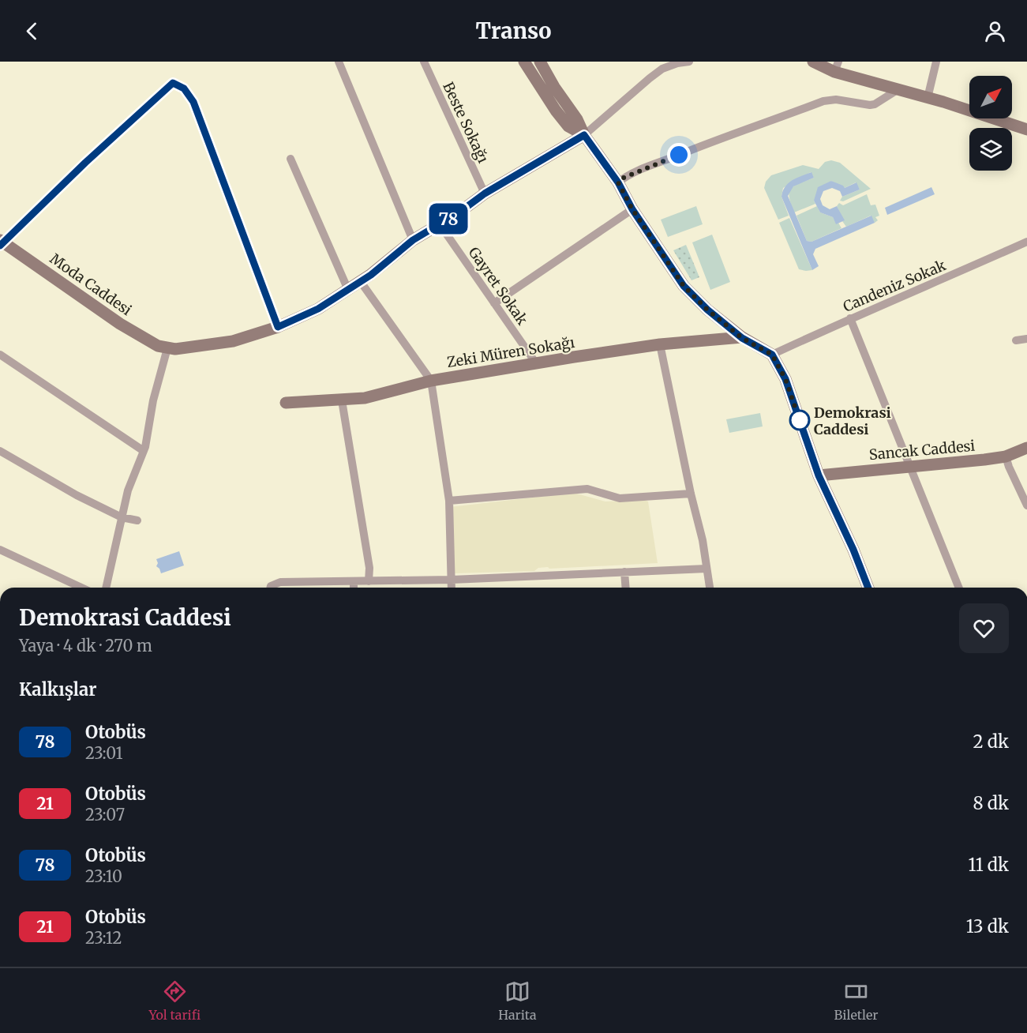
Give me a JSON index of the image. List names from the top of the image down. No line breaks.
{"streets":{"street":["Beste Sokağı","Moda Caddesi","Gayret Sokak","Candeniz Sokak","Zeki Müren Sokağı","Sancak Caddesi"]},"crossings":[["Gayret Sokak","Zeki Müren Sokağı"]],"places":["Demokrasi Caddesi"],"lines":["bus line 78"],"north":"top right","page":{"header":"Transo","on_map":"78","heading":[["Demokrasi Caddesi","Yaya · 4 dk · 270 m"],"Kalkışlar"],"list":[{"mark":"78","name":"Otobüs","note":"23:01","value":"2 dk"},{"mark":"21","name":"Otobüs","note":"23:07","value":"8 dk"},{"mark":"78","name":"Otobüs","note":"23:10","value":"11 dk"},{"mark":"21","name":"Otobüs","note":"23:12","value":"13 dk"}],"tabs":["Yol tarifi","Harita","Biletler"]}}
